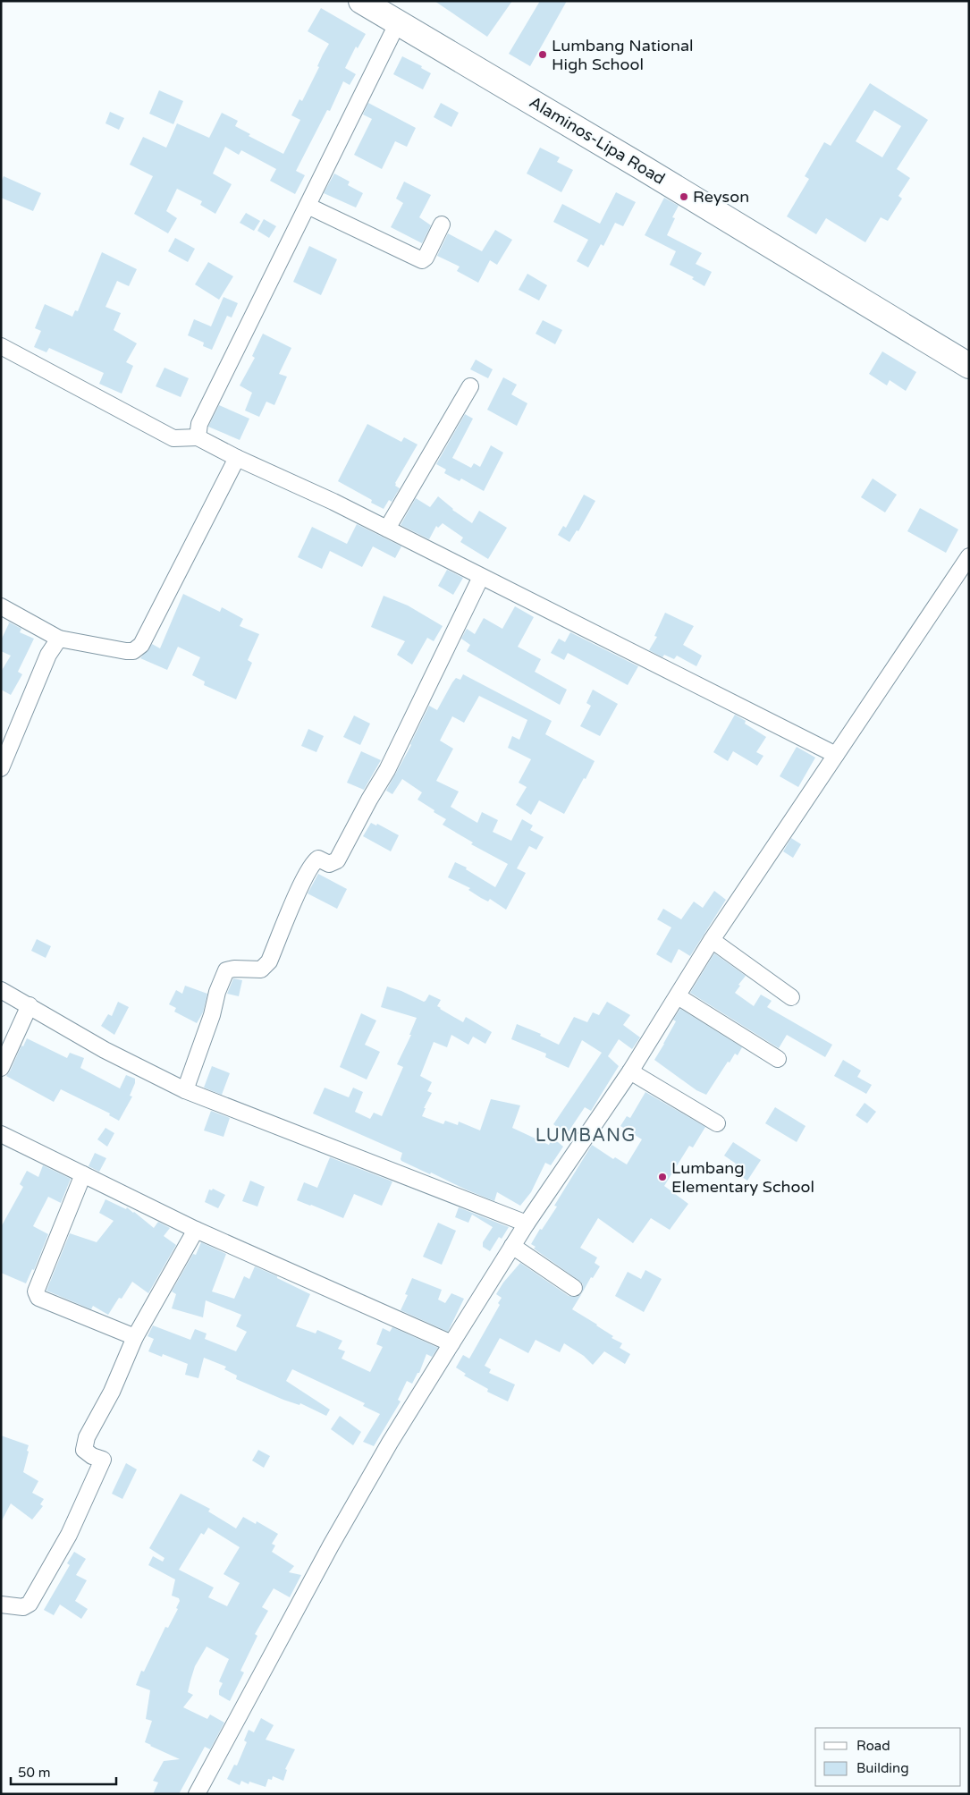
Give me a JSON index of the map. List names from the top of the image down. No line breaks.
{"streets":{"main road":["Alaminos-Lipa Road"]},"districts":["LUMBANG"],"places":["Lumbang National High School","Reyson","Lumbang Elementary School"],"legend":["Road","Building"],"scale_bar":"50 m"}
